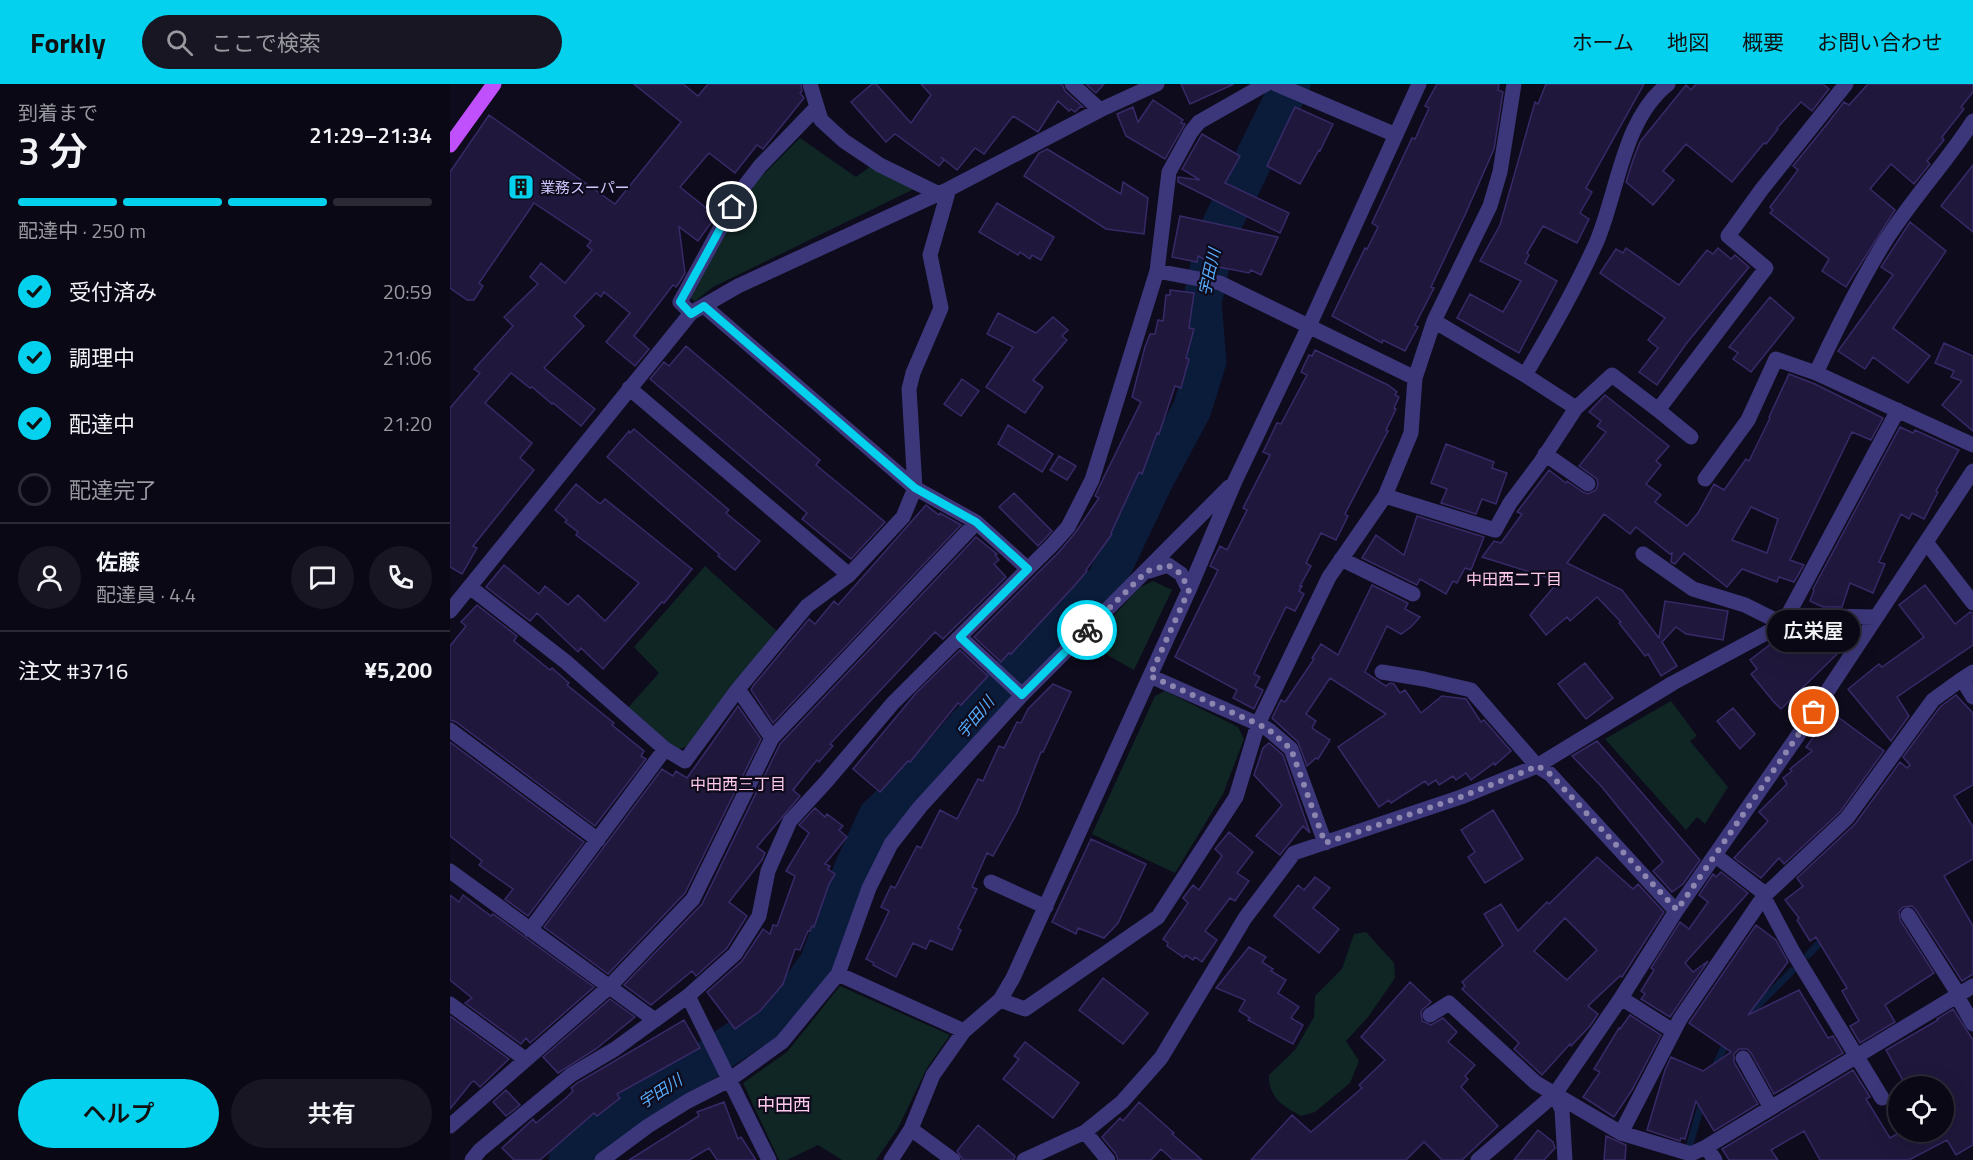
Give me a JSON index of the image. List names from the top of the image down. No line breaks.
{"districts":["中田西二丁目","中田西三丁目","中田西"],"water":["宇田川"],"places":{"building":["業務スーパー"],"other":["広栄屋"]},"page":{"header":"Forkly","search":"ここで検索","nav":["ホーム","地図","概要","お問い合わせ"],"heading":["3 分","到着まで","21:29–21:34"],"panel":["佐藤","配達員 · 4.4","注文 #3716","¥5,200"],"bar":"配達中 · 250 m","list":[["受付済み","20:59"],["調理中","21:06"],["配達中","21:20"],"配達完了"],"bubble":"広栄屋","buttons":["ヘルプ","共有"]}}
